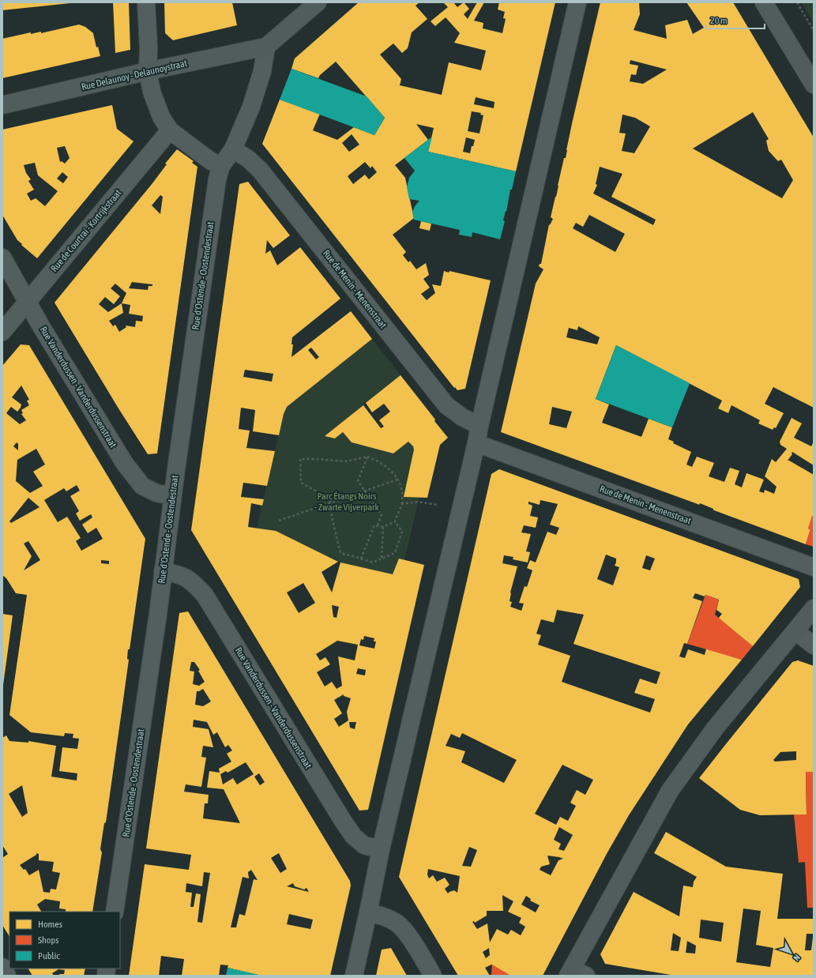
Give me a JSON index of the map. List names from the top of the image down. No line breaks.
{"streets":{"street":["Rue Delaunoy - Delaunoystraat","Rue de Courtrai - Kortrijkstraat","Rue d'Ostende - Oostendestraat","Rue de Menin - Menenstraat","Rue Vanderdussen - Vanderdussenstraat"]},"crossings":[["Rue Delaunoy - Delaunoystraat","Rue d'Ostende - Oostendestraat"],["Rue de Courtrai - Kortrijkstraat","Rue Vanderdussen - Vanderdussenstraat"],["Rue d'Ostende - Oostendestraat","Rue de Menin - Menenstraat"],["Rue d'Ostende - Oostendestraat","Rue Vanderdussen - Vanderdussenstraat"]],"parks":["Parc Étangs Noirs - Zwarte Vijverpark"],"legend":["Homes","Shops","Public"],"scale_bar":"20 m","north":"bottom right"}
